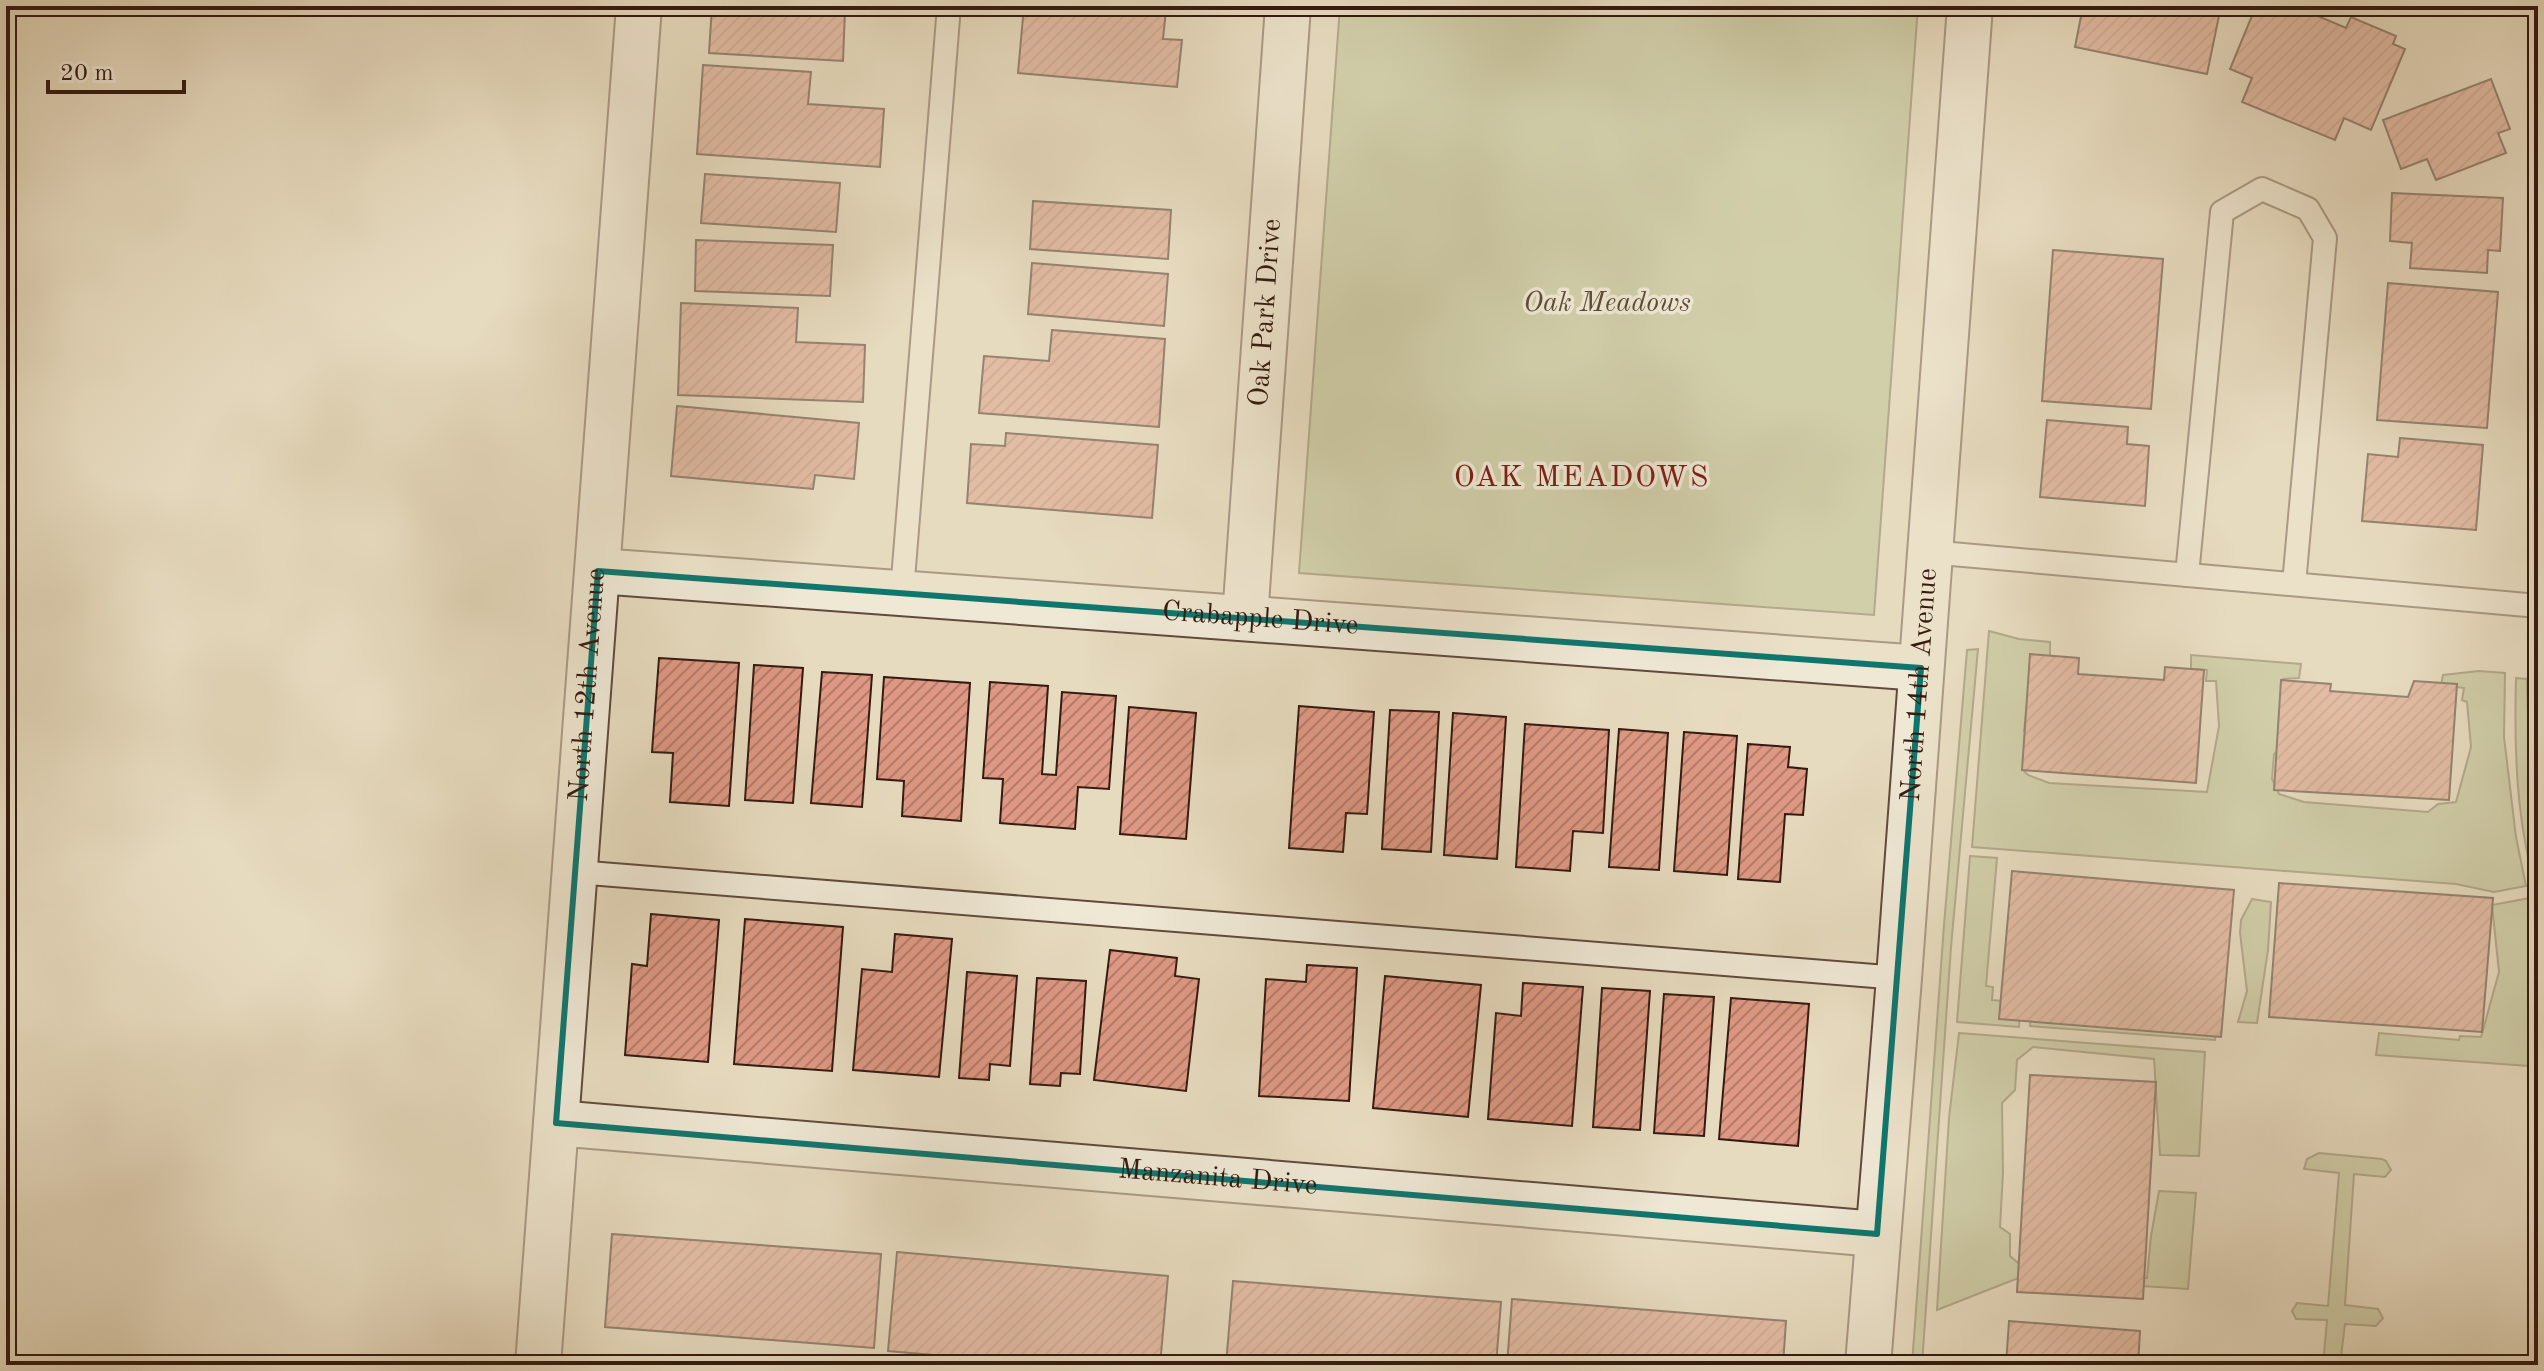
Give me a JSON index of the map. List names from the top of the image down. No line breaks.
{"streets":{"street":["Oak Park Drive","Crabapple Drive","North 12th Avenue","North 14th Avenue","Manzanita Drive"]},"crossings":[["Oak Park Drive","Crabapple Drive"],["Crabapple Drive","North 12th Avenue"],["Crabapple Drive","North 14th Avenue"],["North 12th Avenue","Manzanita Drive"],["North 14th Avenue","Manzanita Drive"]],"districts":["OAK MEADOWS"],"parks":["Oak Meadows"],"scale_bar":"20 m"}
